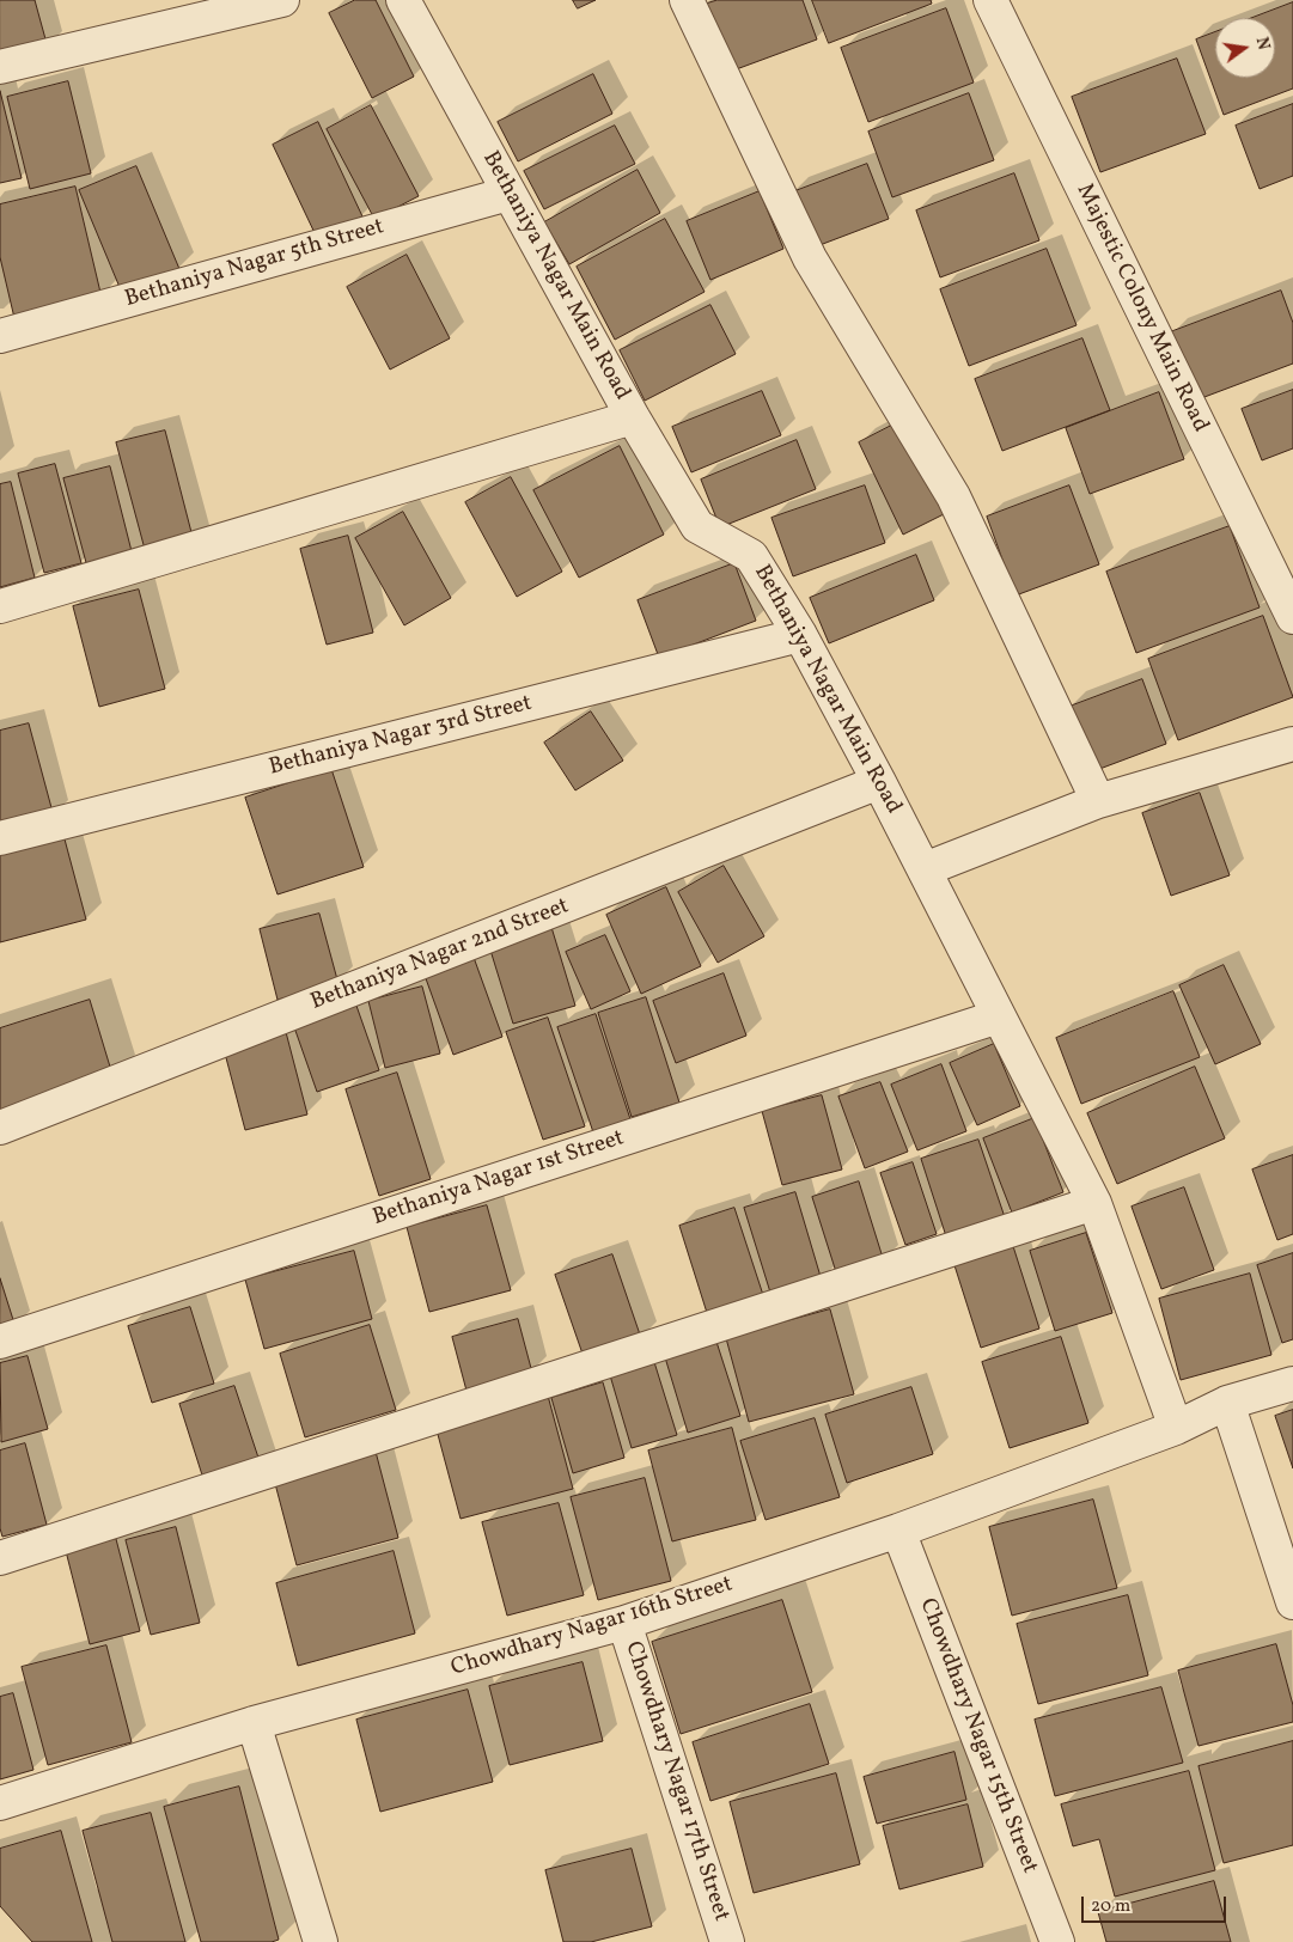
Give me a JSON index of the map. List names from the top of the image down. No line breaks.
{"streets":{"street":["Bethaniya Nagar 5th Street","Bethaniya Nagar Main Road","Majestic Colony Main Road","Bethaniya Nagar 3rd Street","Bethaniya Nagar 2nd Street","Bethaniya Nagar 1st Street","Chowdhary Nagar 16th Street","Chowdhary Nagar 15th Street","Chowdhary Nagar 17th Street"]},"crossings":[["Bethaniya Nagar 5th Street","Bethaniya Nagar Main Road"],["Bethaniya Nagar Main Road","Bethaniya Nagar 3rd Street"],["Bethaniya Nagar Main Road","Bethaniya Nagar 2nd Street"],["Bethaniya Nagar Main Road","Bethaniya Nagar 1st Street"],["Bethaniya Nagar Main Road","Chowdhary Nagar 16th Street"],["Chowdhary Nagar 16th Street","Chowdhary Nagar 15th Street"],["Chowdhary Nagar 16th Street","Chowdhary Nagar 17th Street"]],"scale_bar":"20 m","north":"right"}
